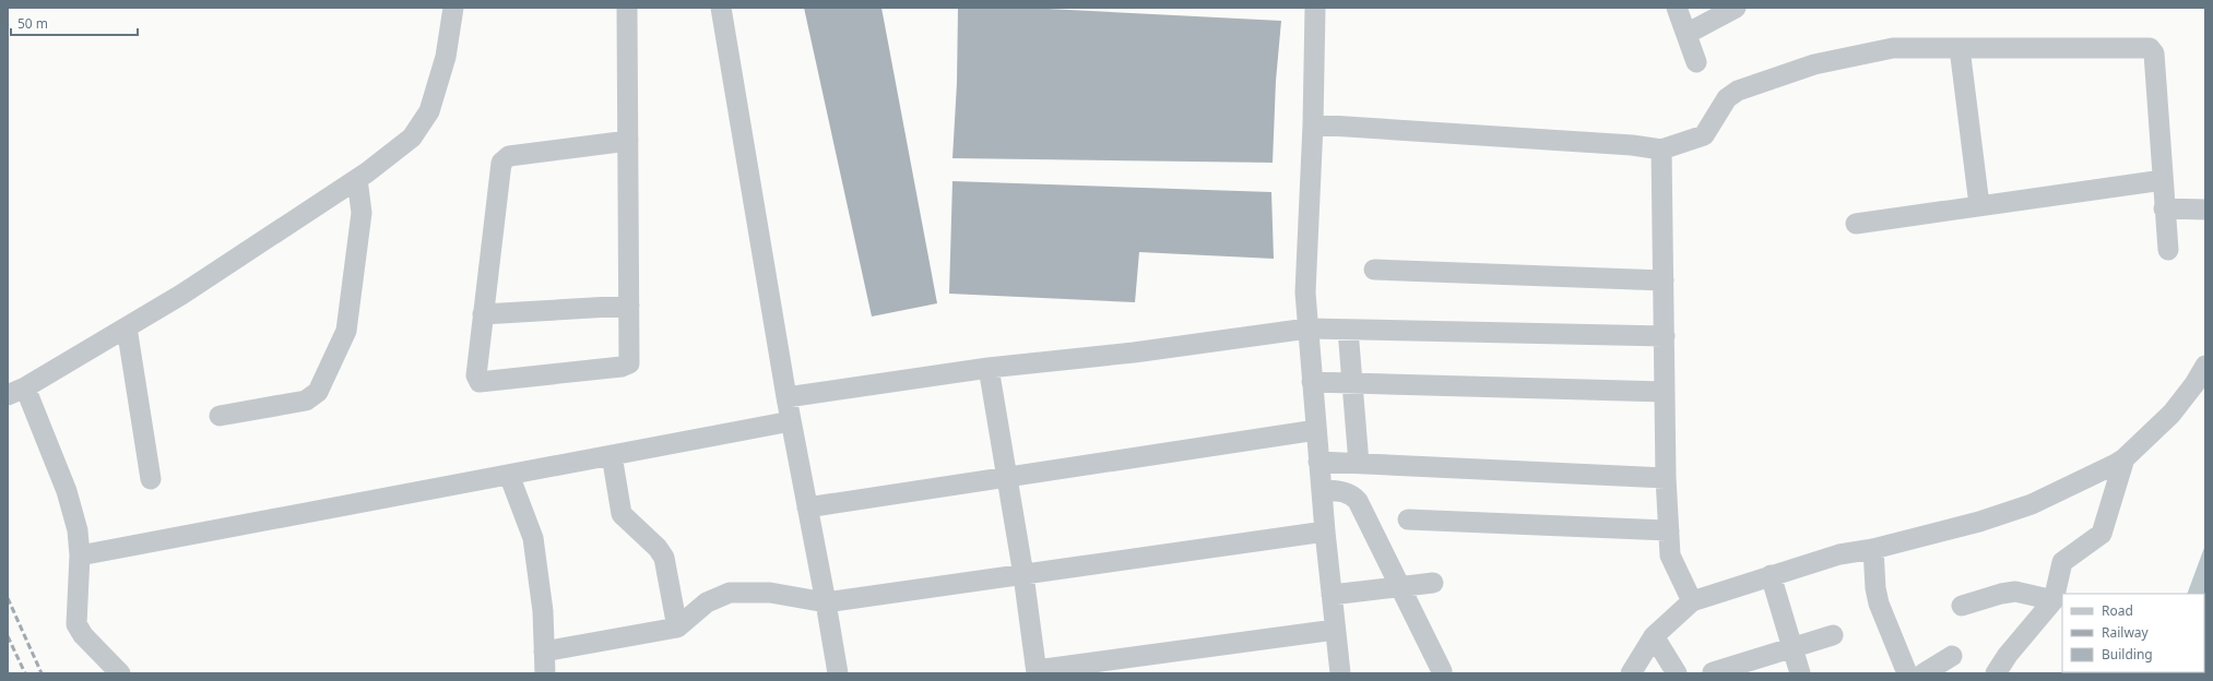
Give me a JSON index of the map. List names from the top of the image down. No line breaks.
{"legend":["Road","Railway","Building"],"scale_bar":"50 m"}
